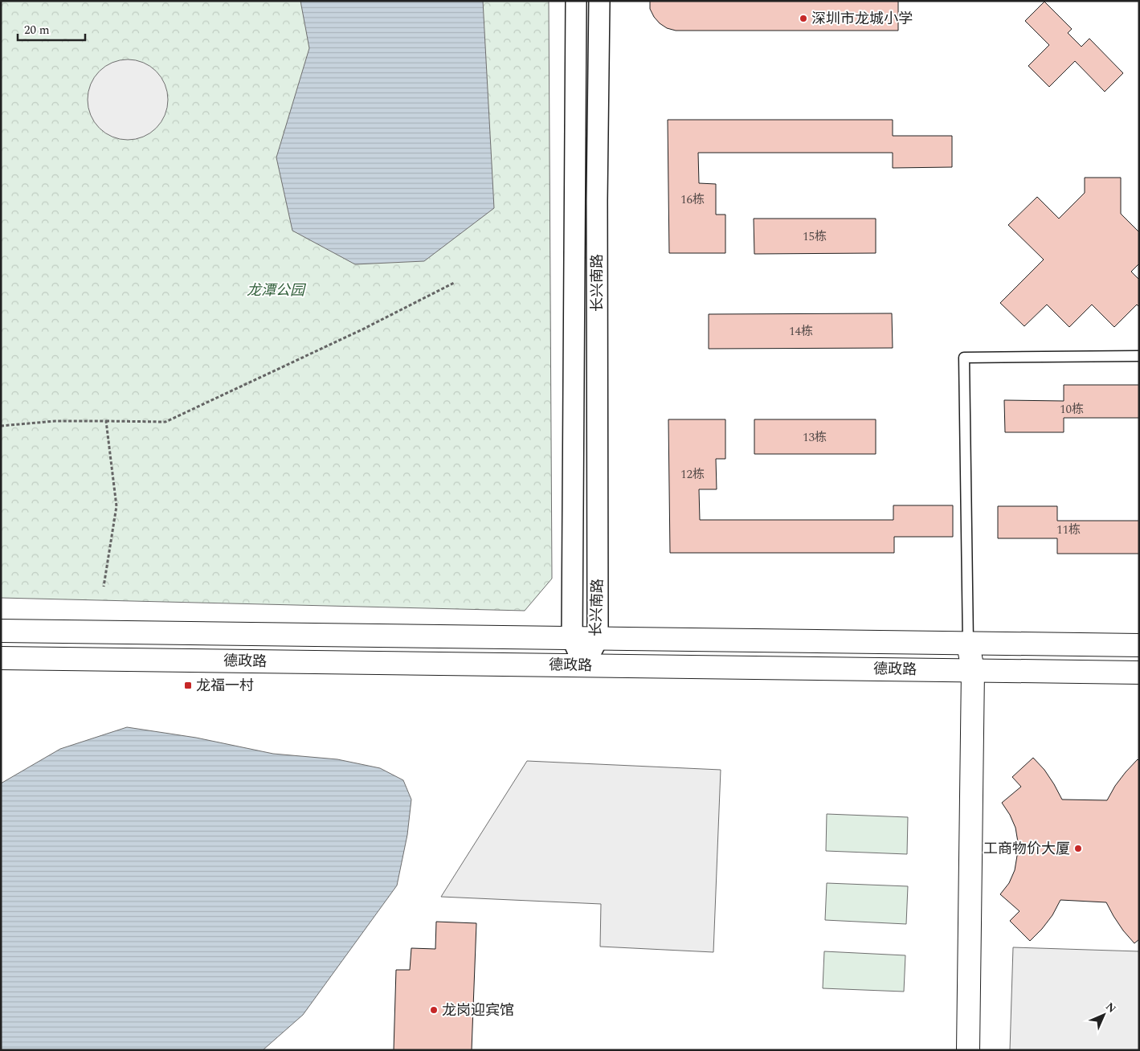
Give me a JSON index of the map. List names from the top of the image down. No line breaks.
{"streets":{"main road":["德政路"],"street":["长兴南路"]},"crossings":[["长兴南路","德政路"]],"parks":["龙潭公园"],"places":{"other":["深圳市龙城小学","工商物价大厦","龙岗迎宾馆"],"transit":["龙福一村"]},"house_numbers":["16栋","15栋","14栋","10栋","13栋","12栋","11栋"],"scale_bar":"20 m","north":"top right"}
